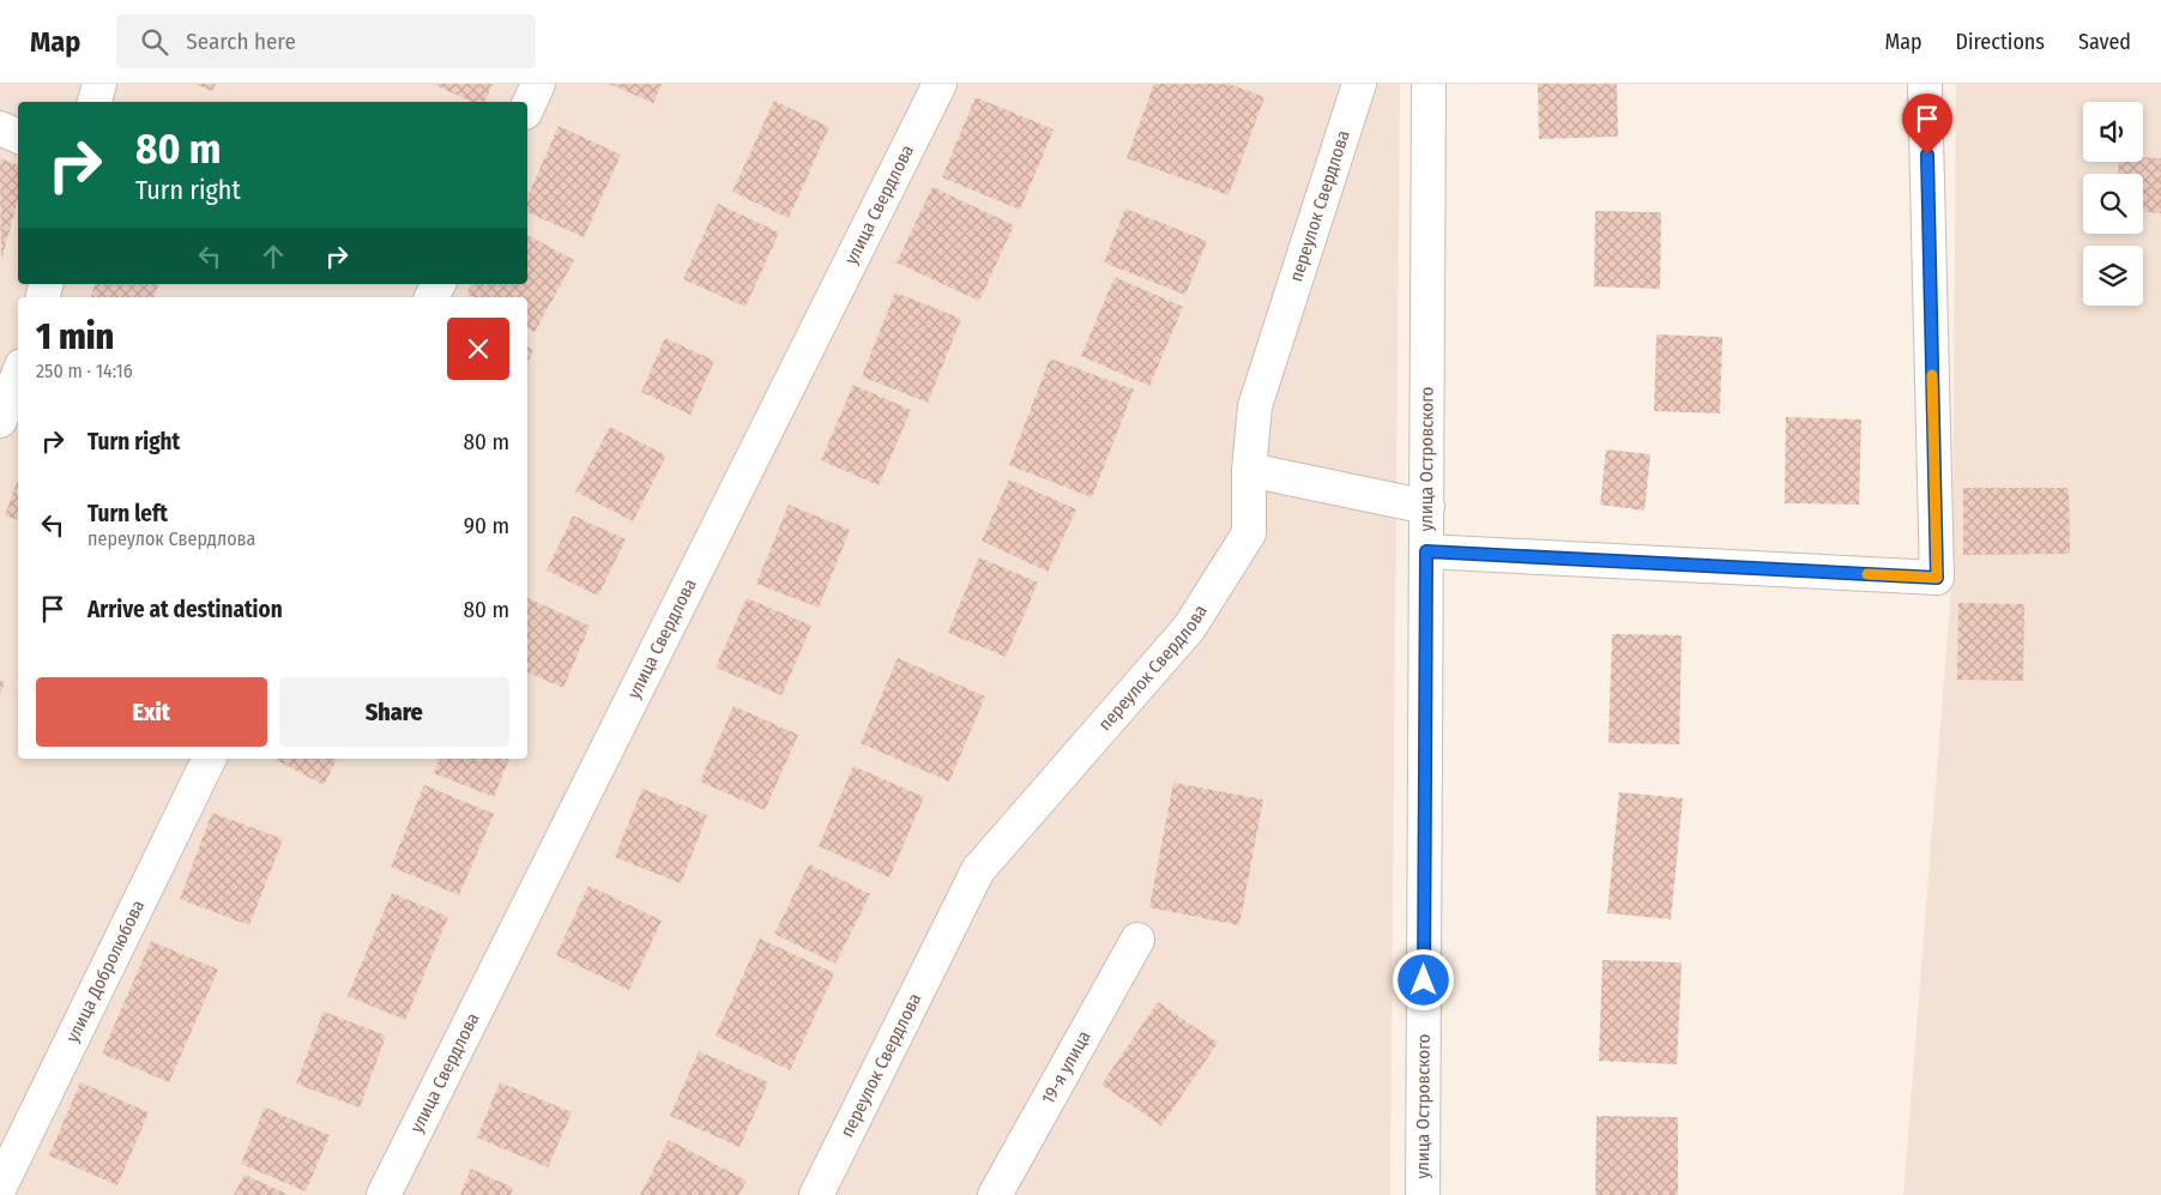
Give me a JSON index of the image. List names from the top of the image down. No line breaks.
{"streets":{"street":["улица Свердлова","переулок Свердлова","улица Островского","улица Добролюбова","19-я улица"]},"page":{"header":"Map","search":"Search here","nav":["Map","Directions","Saved"],"turn":["80 m","Turn right"],"heading":["1 min","250 m · 14:16"],"list":[{"name":"Turn right","value":"80 m"},{"name":"Turn left","note":"переулок Свердлова","value":"90 m"},{"name":"Arrive at destination","value":"80 m"}],"buttons":["Exit","Share"]}}
